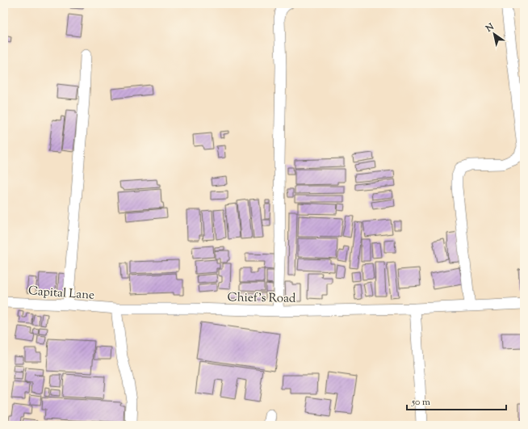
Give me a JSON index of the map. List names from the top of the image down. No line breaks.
{"streets":{"street":["Capital Lane","Chief's Road"]},"crossings":[["Capital Lane","Chief's Road"]],"scale_bar":"50 m","north":"top left"}
